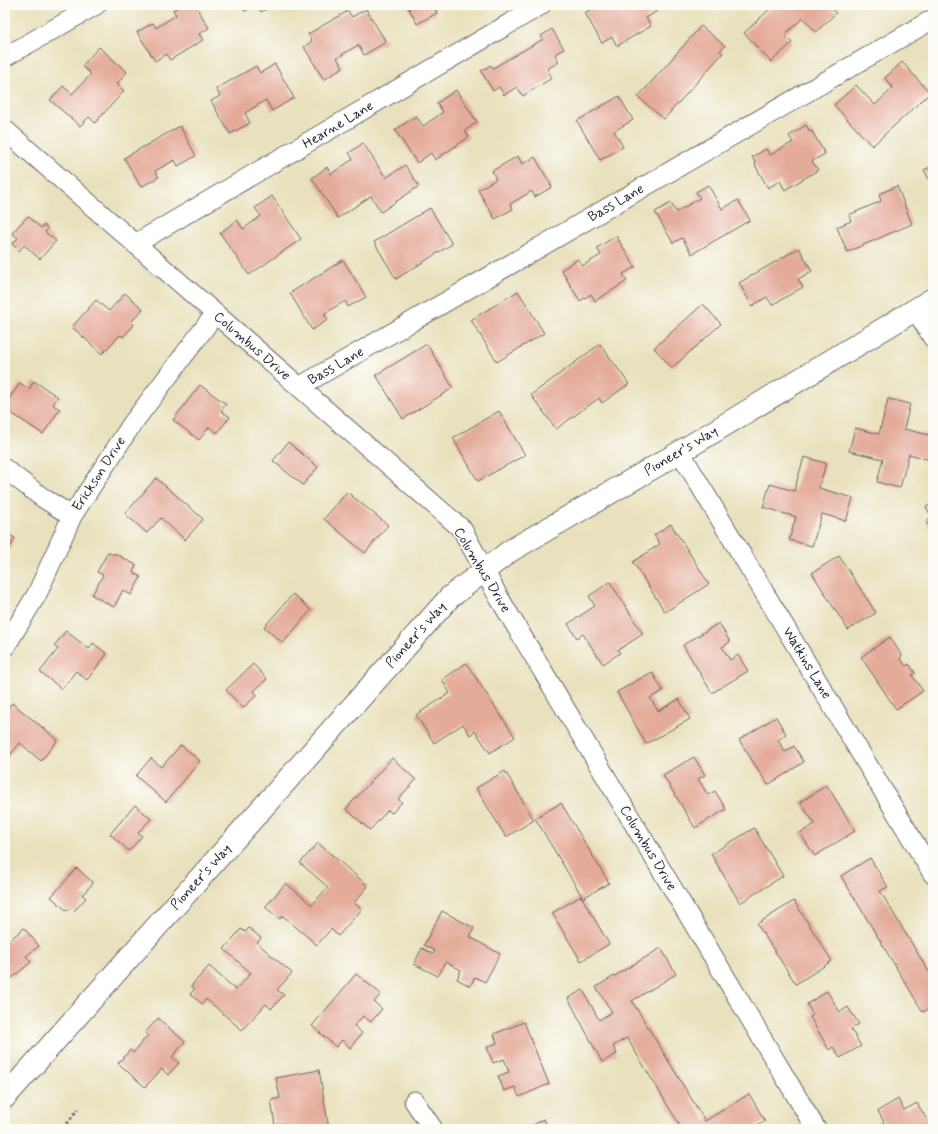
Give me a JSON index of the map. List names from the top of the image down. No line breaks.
{"streets":{"main road":["Pioneer's Way"],"street":["Hearne Lane","Bass Lane","Columbus Drive","Erickson Drive","Watkins Lane"]},"crossings":[["Hearne Lane","Columbus Drive"],["Bass Lane","Columbus Drive"],["Columbus Drive","Pioneer's Way"],["Columbus Drive","Erickson Drive"],["Pioneer's Way","Watkins Lane"]]}
